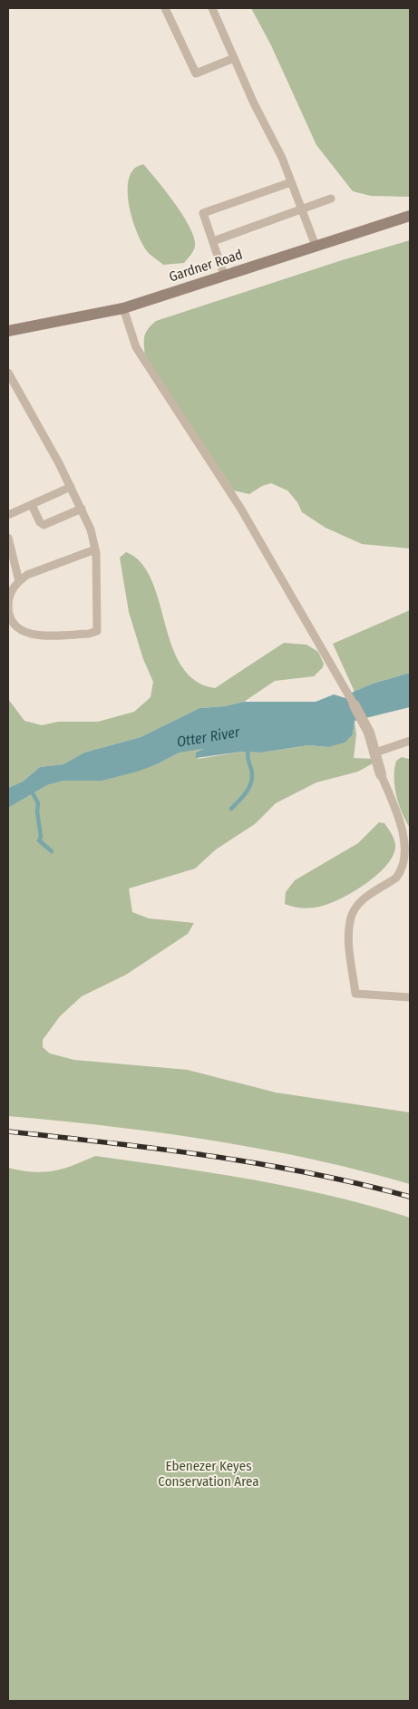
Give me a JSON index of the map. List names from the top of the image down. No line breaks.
{"streets":{"main road":["Gardner Road"]},"water":["Otter River"],"parks":["Ebenezer Keyes Conservation Area"]}
